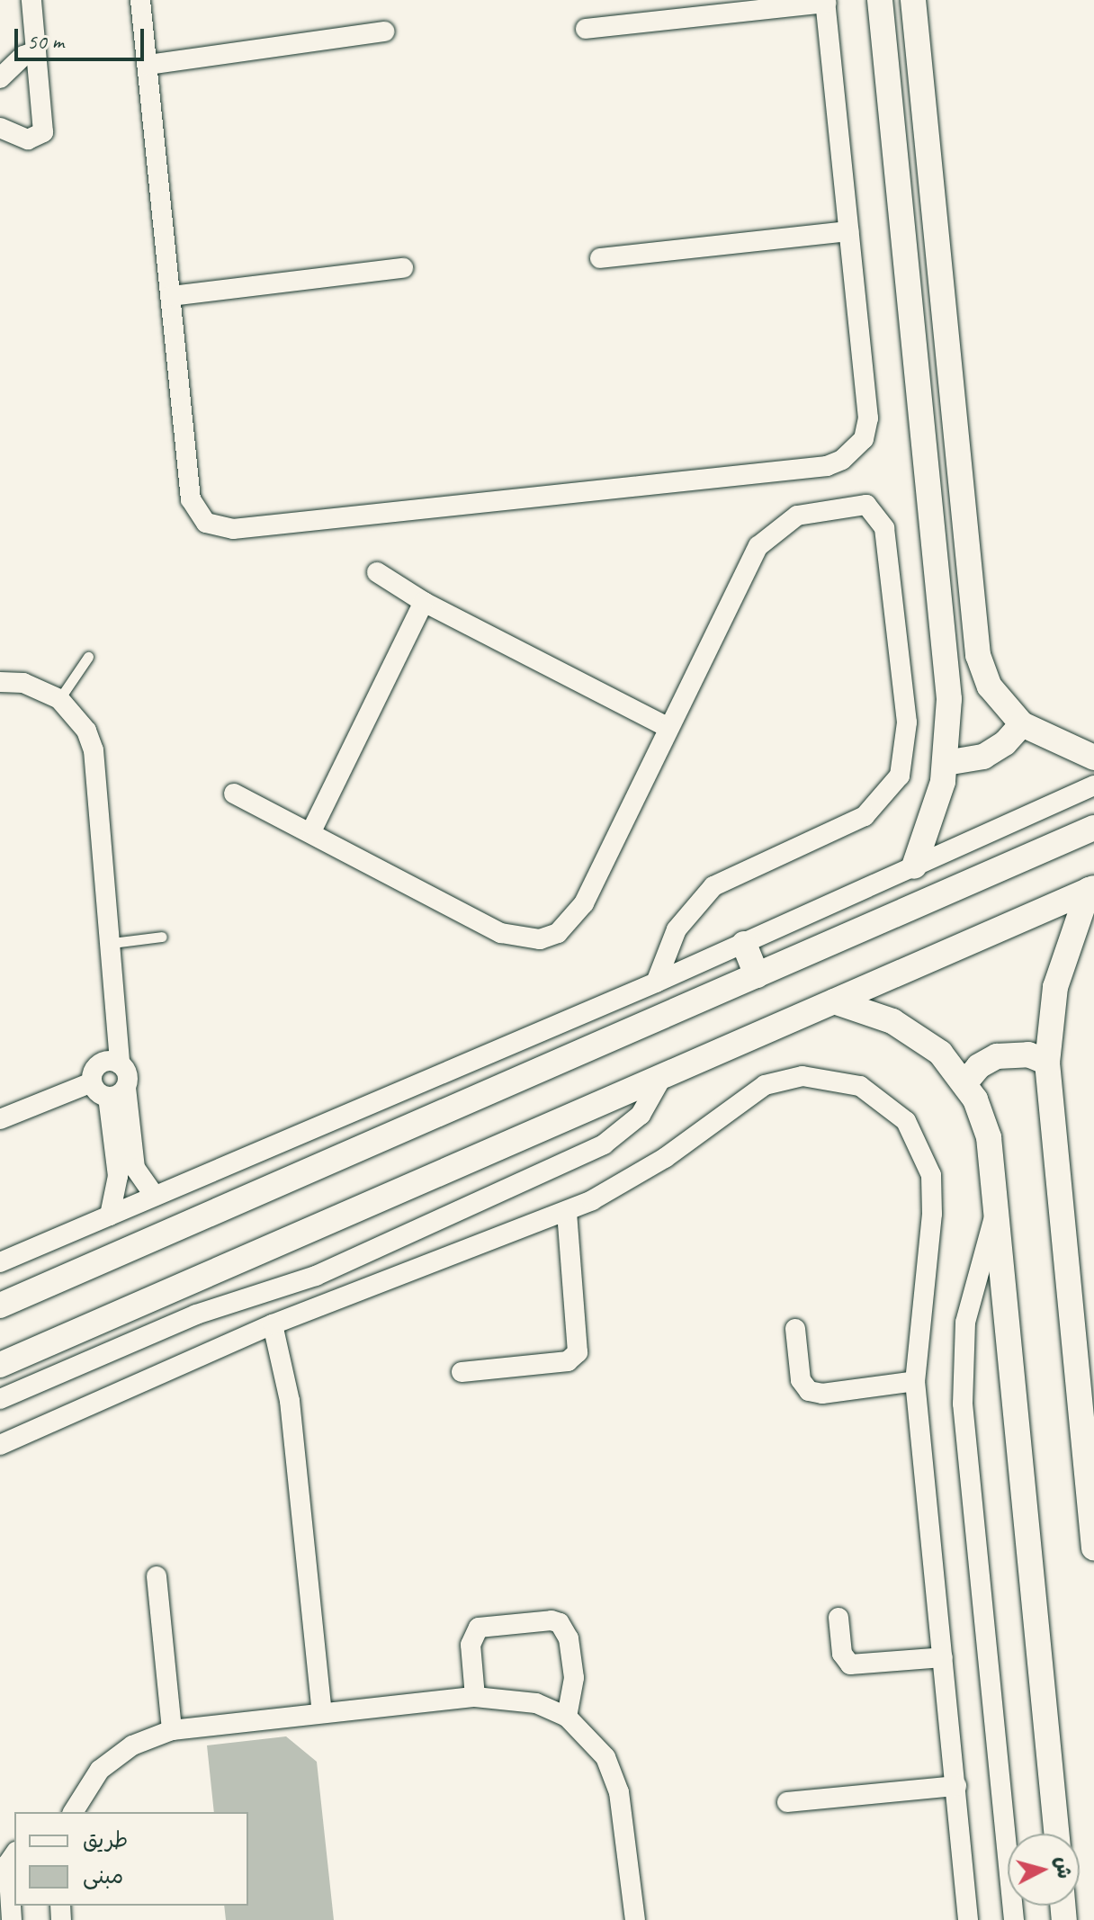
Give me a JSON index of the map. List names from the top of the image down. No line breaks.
{"legend":["طريق","مبنى"],"scale_bar":"50 m","north":"right"}
